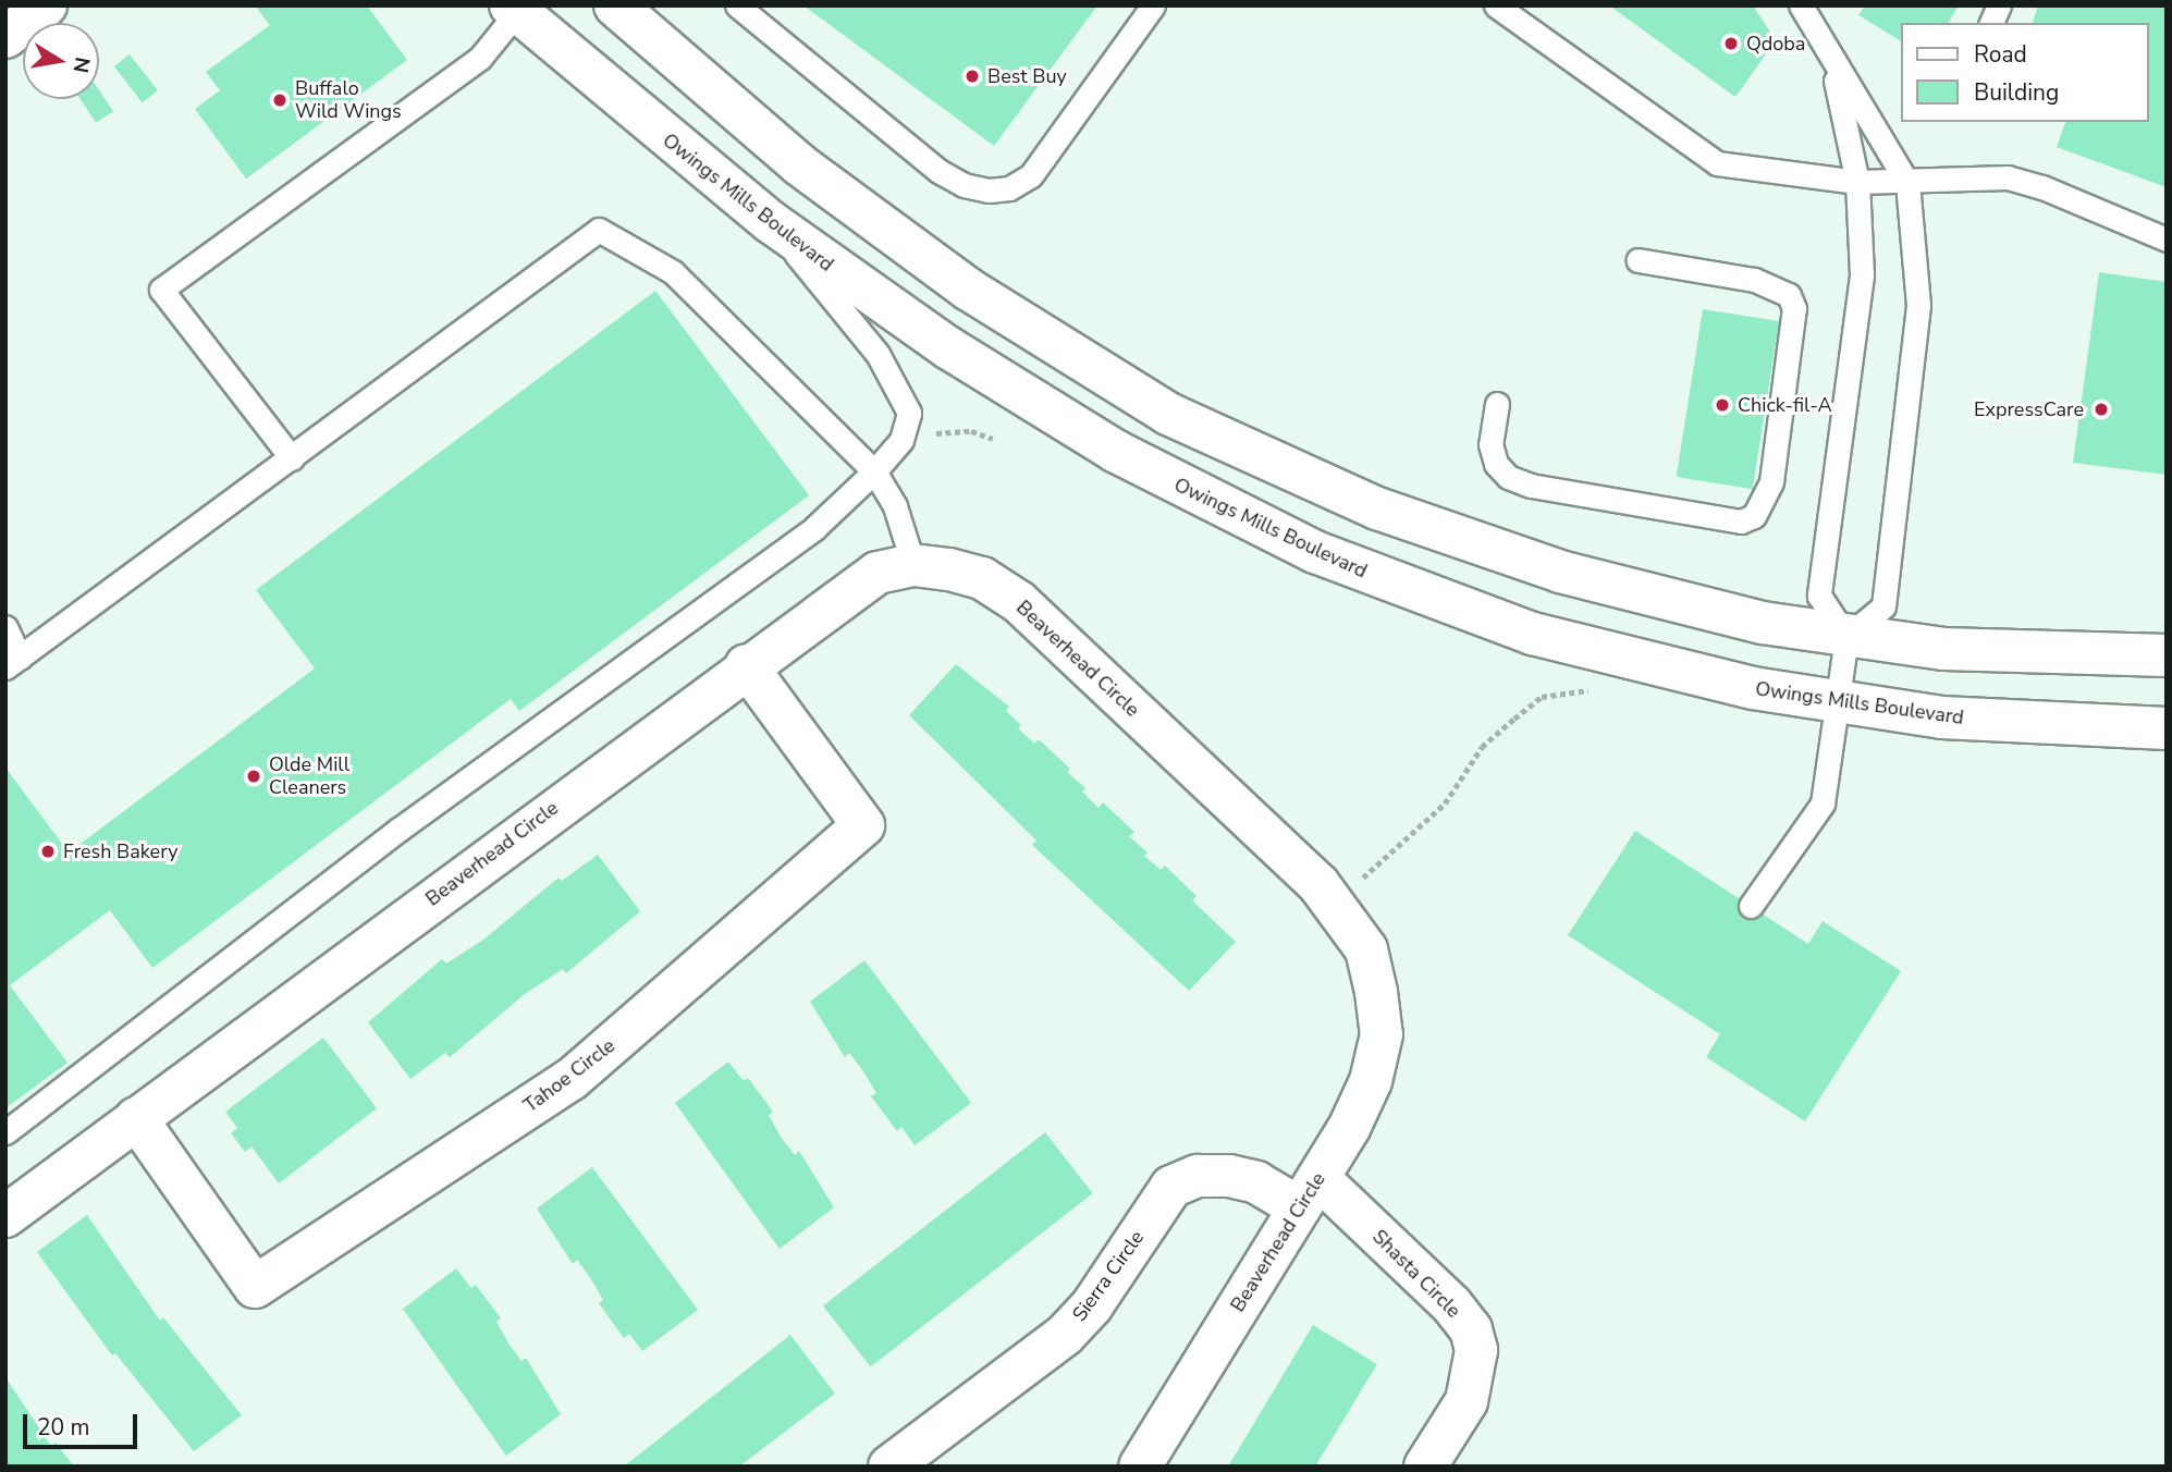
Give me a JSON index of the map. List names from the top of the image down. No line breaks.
{"streets":{"street":["Owings Mills Boulevard","Beaverhead Circle","Tahoe Circle","Shasta Circle","Sierra Circle"]},"crossings":[["Beaverhead Circle","Tahoe Circle"],["Beaverhead Circle","Shasta Circle"],["Beaverhead Circle","Sierra Circle"],["Shasta Circle","Sierra Circle"]],"places":["Qdoba","Best Buy","Buffalo Wild Wings","Chick-fil-A","ExpressCare","Olde Mill Cleaners","Fresh Bakery"],"legend":["Road","Building"],"scale_bar":"20 m","north":"right"}
